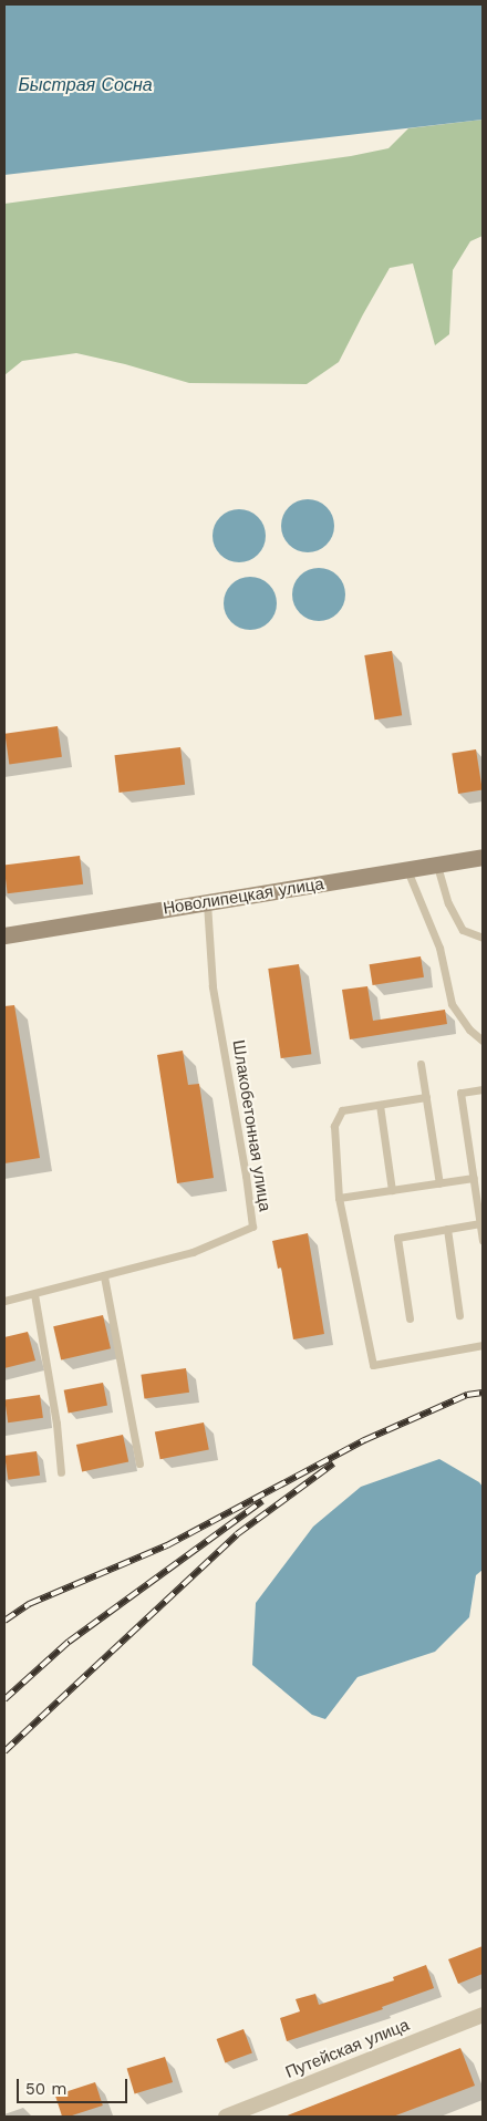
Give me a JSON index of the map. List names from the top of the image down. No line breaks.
{"streets":{"street":["Новолипецкая улица","Путейская улица"],"lane":["Шлакобетонная улица"]},"crossings":[["Новолипецкая улица","Шлакобетонная улица"]],"water":["Быстрая Сосна"],"scale_bar":"50 m"}
